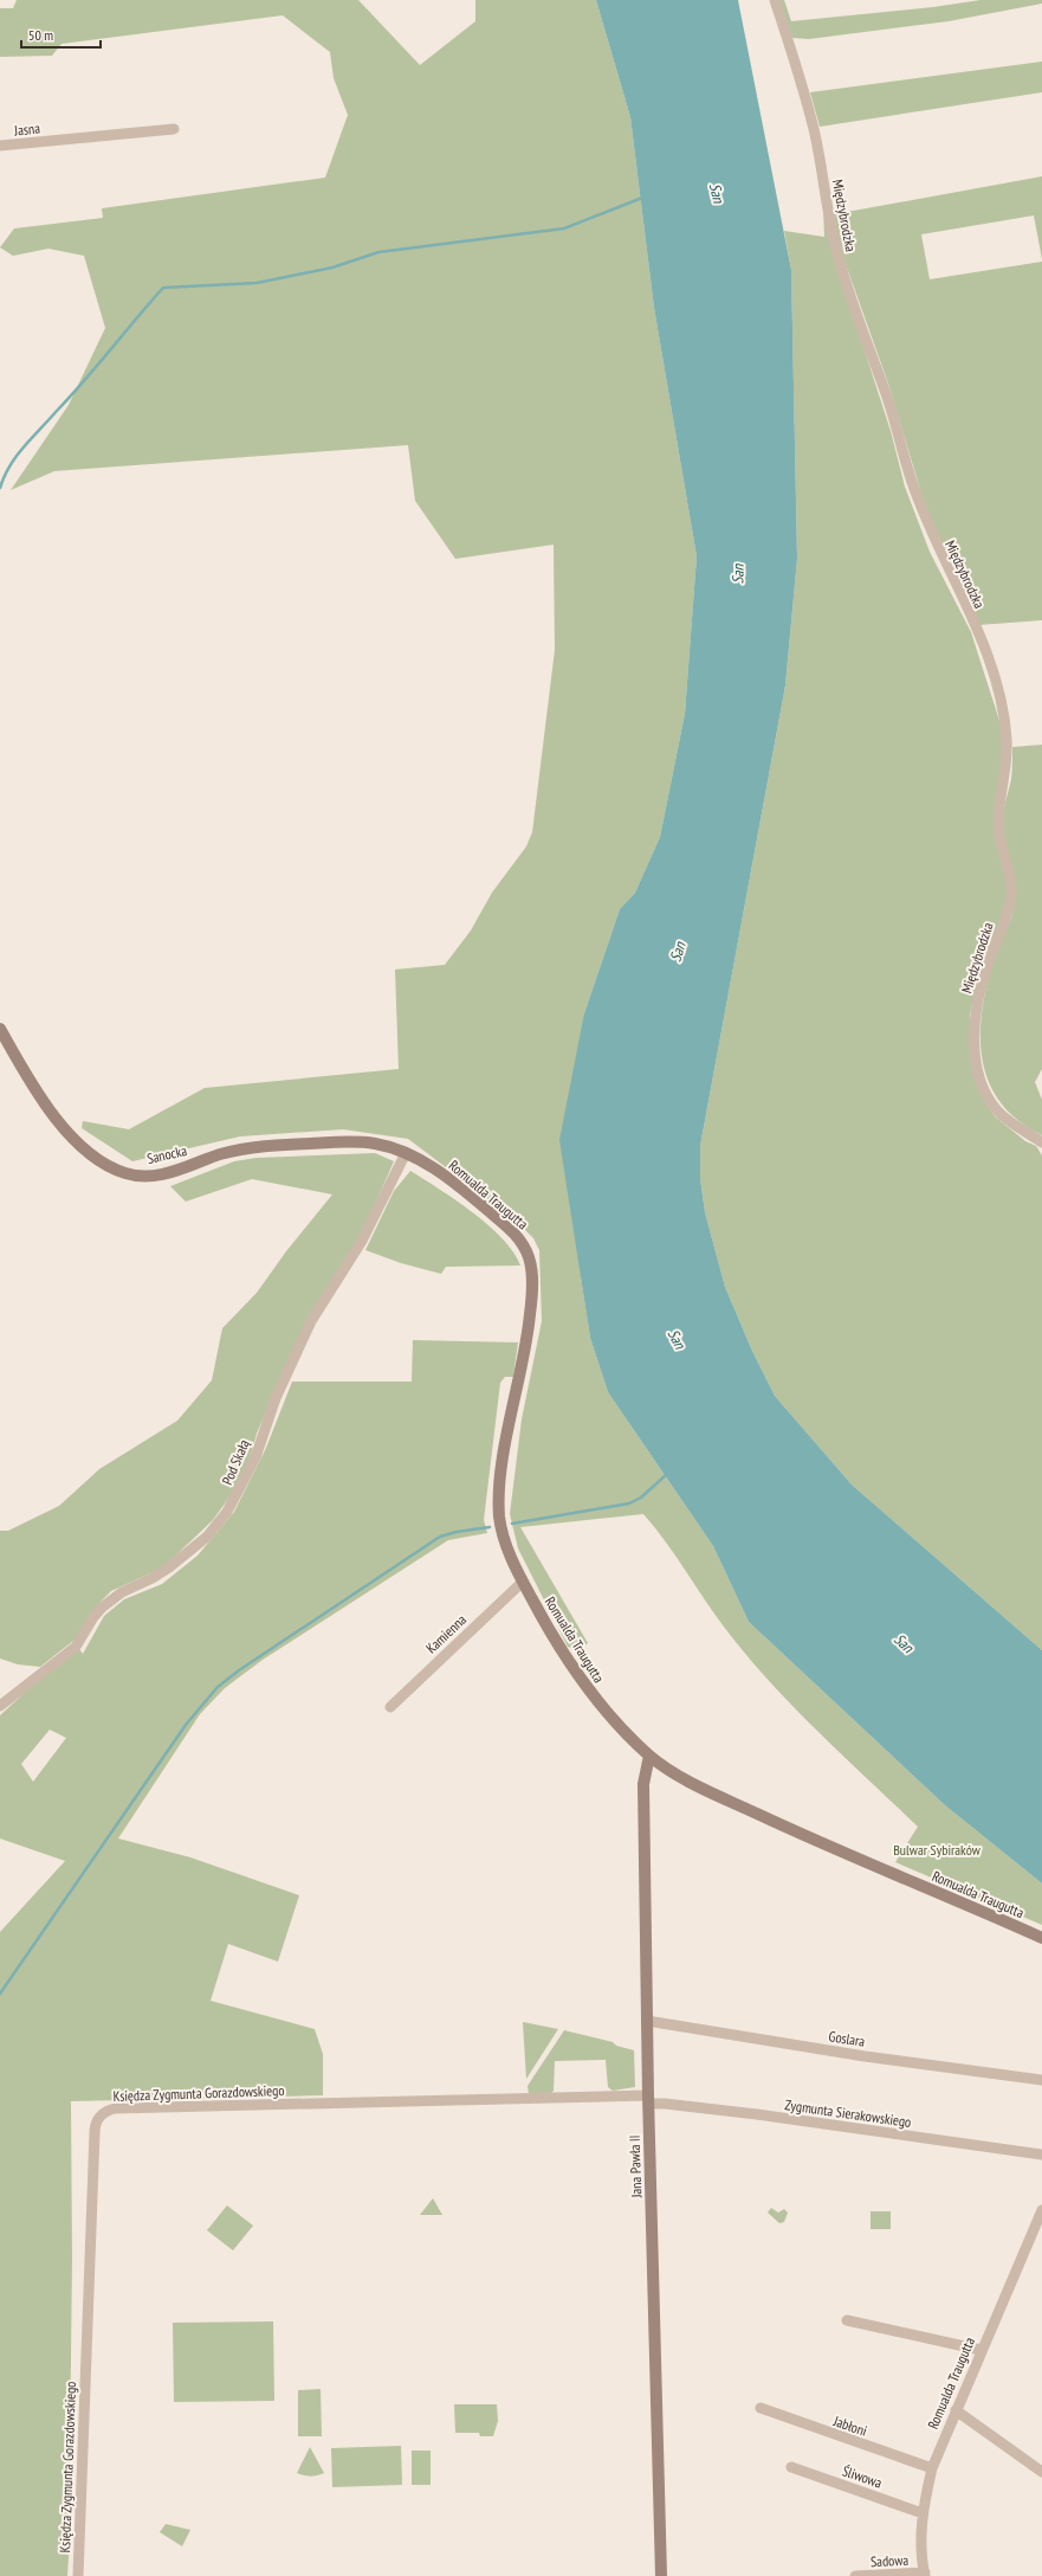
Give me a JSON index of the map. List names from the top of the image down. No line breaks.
{"streets":{"street":["Jasna","Międzybrodzka","Sanocka","Romualda Traugutta","Pod Skałą","Kamienna","Goslara","Księdza Zygmunta Gorazdowskiego","Zygmunta Sierakowskiego","Jana Pawła II","Jabłoni","Śliwowa","Sadowa"]},"crossings":[["Sanocka","Romualda Traugutta"],["Sanocka","Pod Skałą"],["Romualda Traugutta","Pod Skałą"],["Romualda Traugutta","Kamienna"],["Romualda Traugutta","Jana Pawła II"],["Romualda Traugutta","Jabłoni"],["Romualda Traugutta","Śliwowa"],["Romualda Traugutta","Sadowa"],["Goslara","Jana Pawła II"],["Księdza Zygmunta Gorazdowskiego","Zygmunta Sierakowskiego"],["Księdza Zygmunta Gorazdowskiego","Jana Pawła II"],["Zygmunta Sierakowskiego","Jana Pawła II"]],"water":["San"],"parks":["Bulwar Sybiraków"],"scale_bar":"50 m"}
